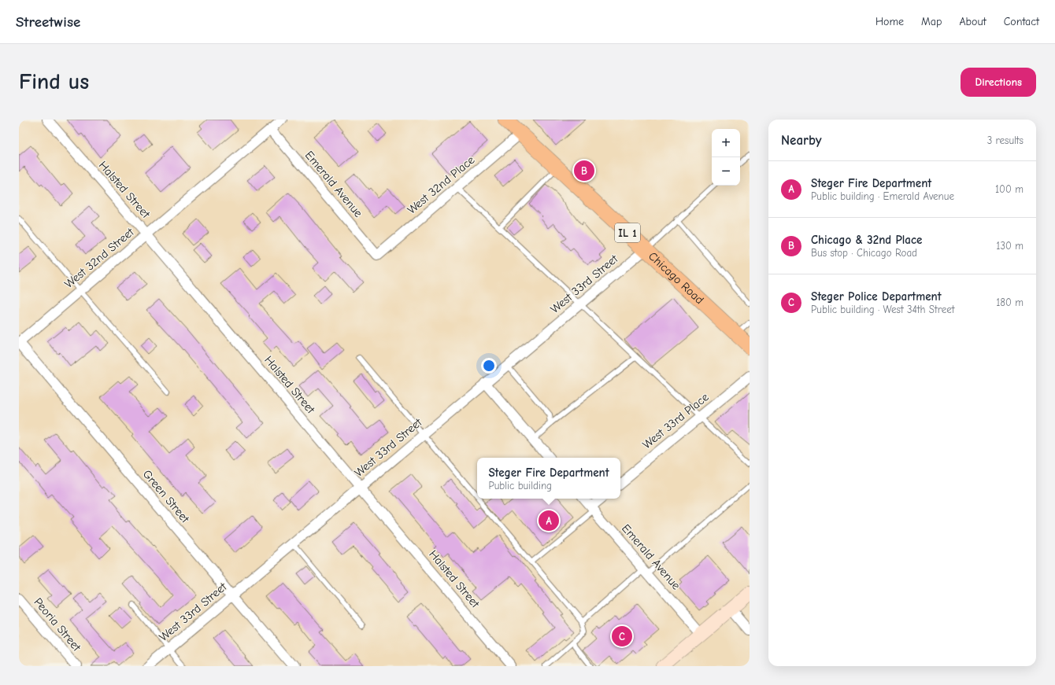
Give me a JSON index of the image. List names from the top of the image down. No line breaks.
{"streets":{"main road":["IL 1","Chicago Road"],"street":["Emerald Avenue","West 32nd Place","Halsted Street","West 32nd Street","West 33rd Street","West 33rd Place","Green Street","Peoria Street"]},"crossings":[["Emerald Avenue","West 32nd Place"],["Emerald Avenue","West 32nd Street"],["West 32nd Place","Chicago Road"],["Halsted Street","West 32nd Street"],["Halsted Street","West 33rd Street"],["West 32nd Street","Green Street"],["Chicago Road","West 33rd Street"],["West 33rd Street","Green Street"]],"page":{"header":"Streetwise","nav":["Home","Map","About","Contact"],"buttons":"Directions","title":"Find us","heading":["Nearby","3 results"],"map_buttons":["+","−"],"pins":["B","A","C"],"list":[{"mark":"A","name":"Steger Fire Department","note":"Public building · Emerald Avenue","value":"100 m"},{"mark":"B","name":"Chicago & 32nd Place","note":"Bus stop · Chicago Road","value":"130 m"},{"mark":"C","name":"Steger Police Department","note":"Public building · West 34th Street","value":"180 m"}],"popup":["Steger Fire Department","Public building"]}}
